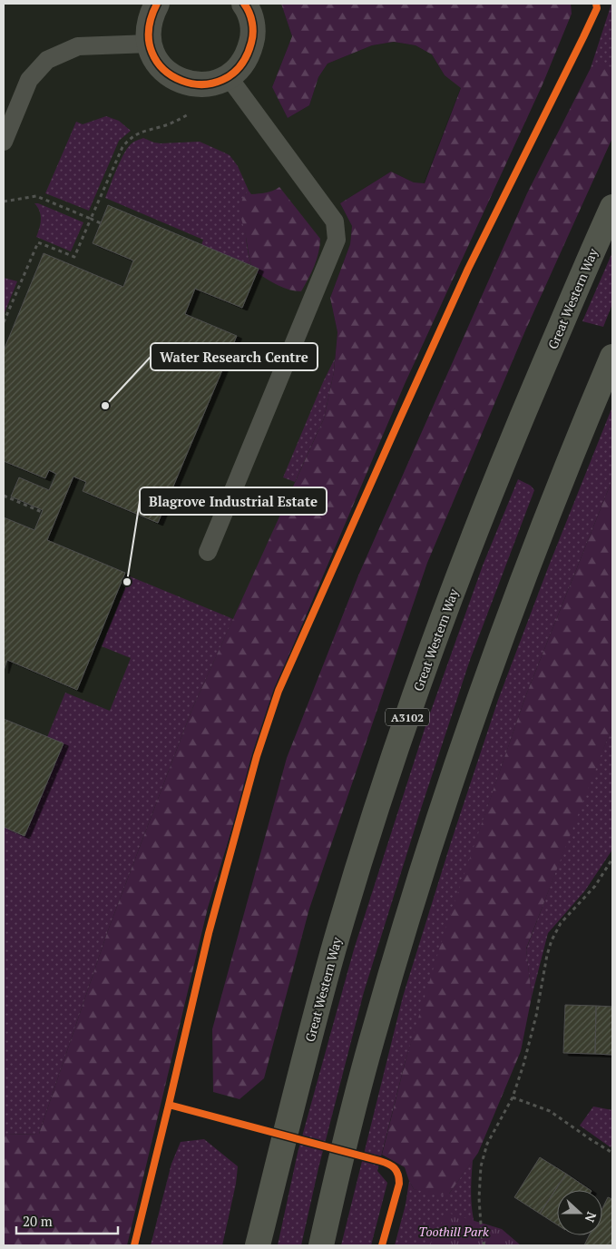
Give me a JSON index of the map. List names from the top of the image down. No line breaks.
{"streets":{"main road":["Great Western Way","A3102"]},"parks":["Toothill Park"],"places":["Water Research Centre","Blagrove Industrial Estate"],"scale_bar":"20 m","north":"right"}
